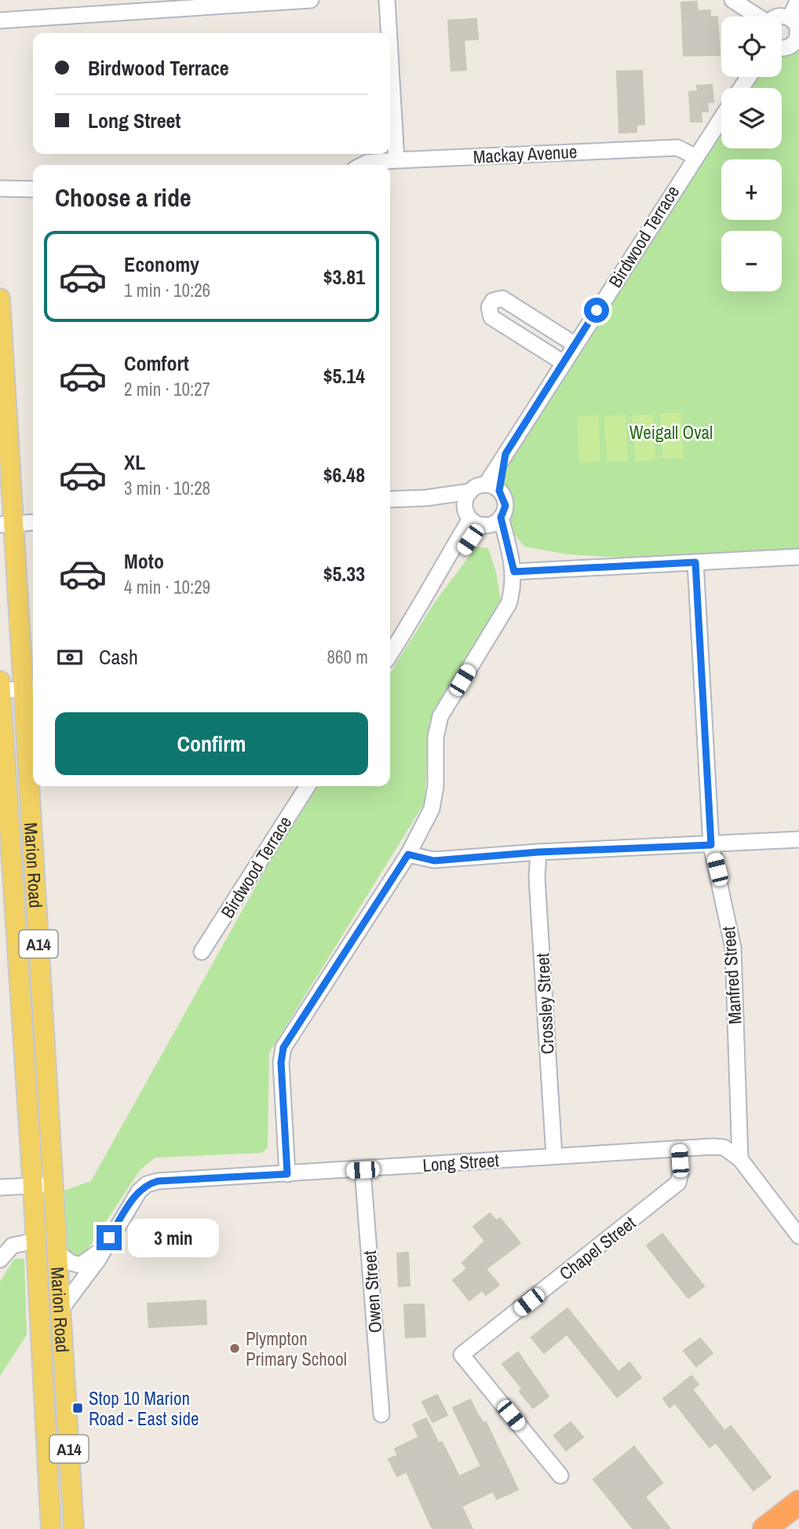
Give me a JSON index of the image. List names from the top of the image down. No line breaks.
{"streets":{"main road":["Marion Road","A14"],"street":["Mackay Avenue","Birdwood Terrace","Manfred Street","Crossley Street","Long Street","Chapel Street","Owen Street"]},"crossings":[["Mackay Avenue","Birdwood Terrace"],["Marion Road","Long Street"],["Manfred Street","Long Street"],["Crossley Street","Long Street"],["Long Street","Chapel Street"],["Long Street","Owen Street"]],"parks":["Weigall Oval"],"places":{"other":["Plympton Primary School"],"transit":["Stop 10 Marion Road - East side"]},"page":{"map_buttons":["+","−"],"banner":["Birdwood Terrace","Long Street"],"heading":"Choose a ride","list":[{"name":"Economy","note":"1 min · 10:26","value":"$3.81"},{"name":"Comfort","note":"2 min · 10:27","value":"$5.14"},{"name":"XL","note":"3 min · 10:28","value":"$6.48"},{"name":"Moto","note":"4 min · 10:29","value":"$5.33"}],"pay":["Cash","860 m"],"buttons":"Confirm","bubble":"3 min"}}
